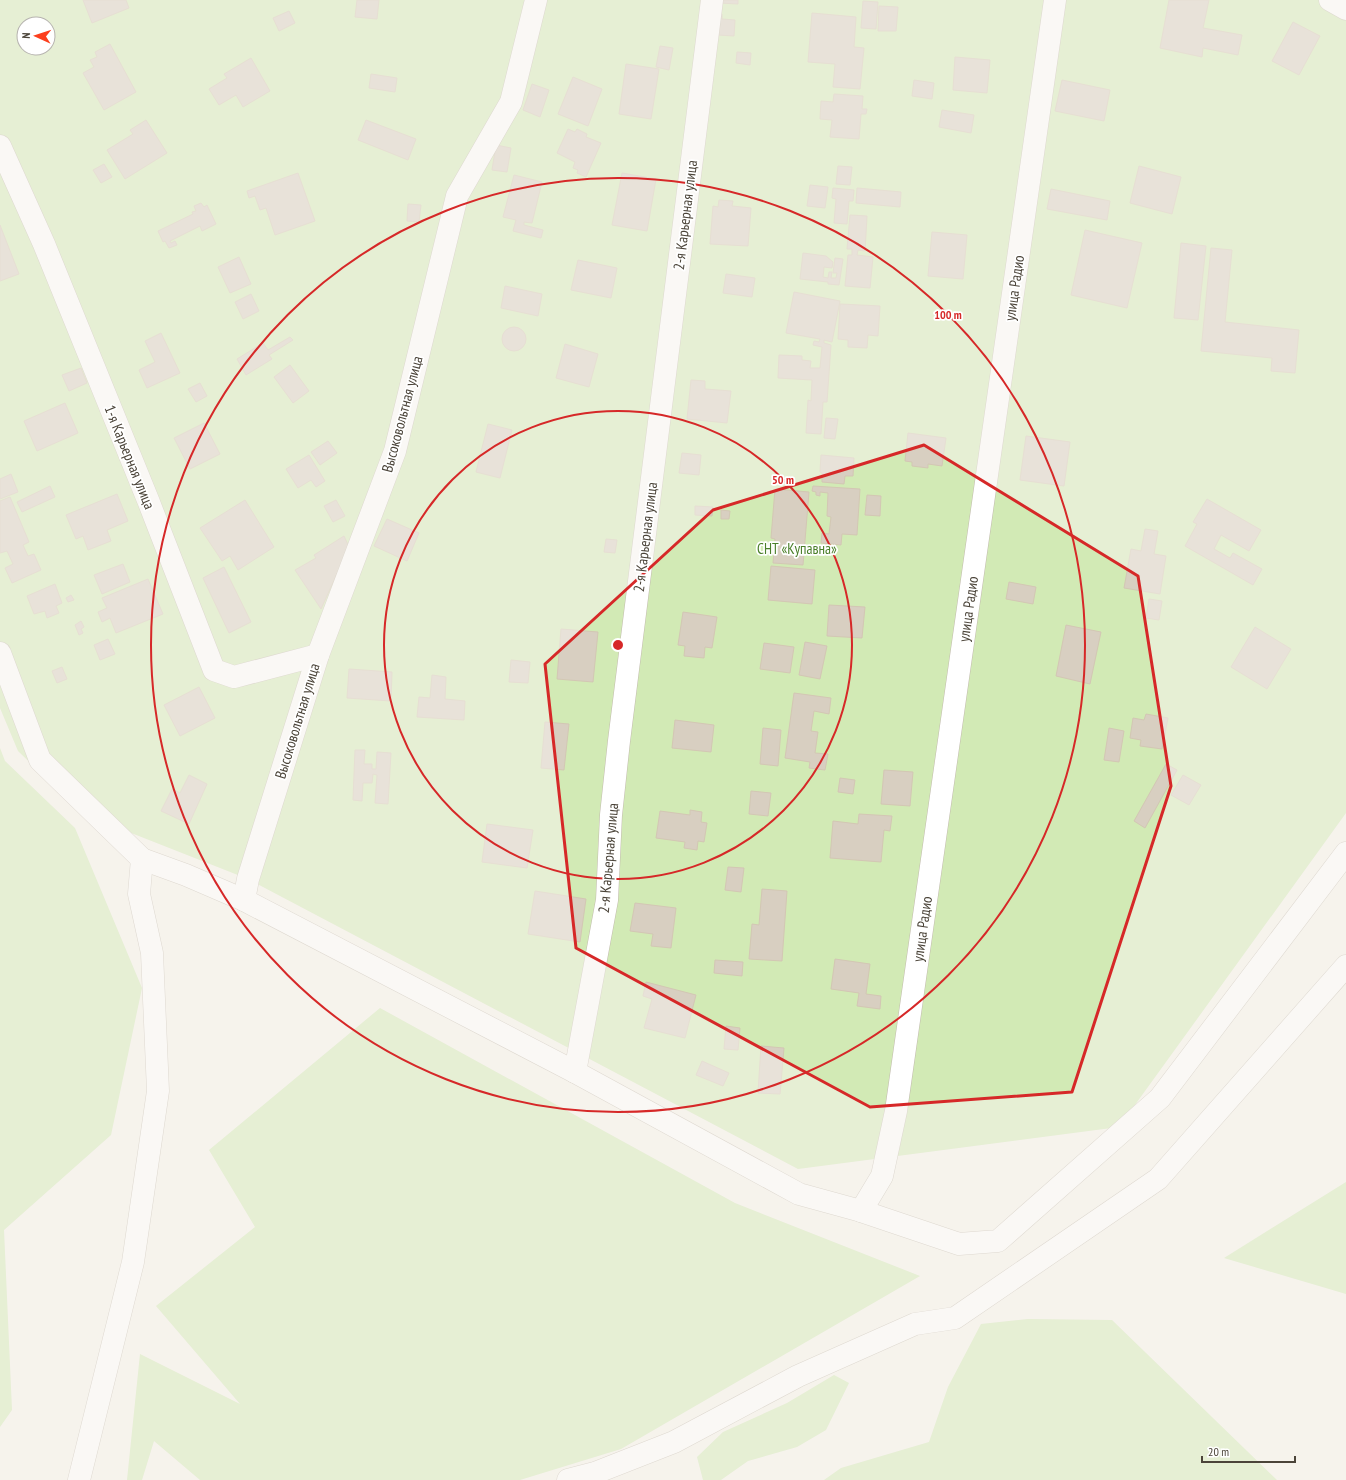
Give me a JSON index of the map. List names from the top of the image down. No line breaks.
{"streets":{"street":["2-я Карьерная улица","улица Радио","Высоковольтная улица","1-я Карьерная улица"]},"crossings":[["Высоковольтная улица","1-я Карьерная улица"]],"parks":["СНТ «Купавна»"],"scale_bar":"20 m","north":"left","rings":["100 m","50 m"]}
